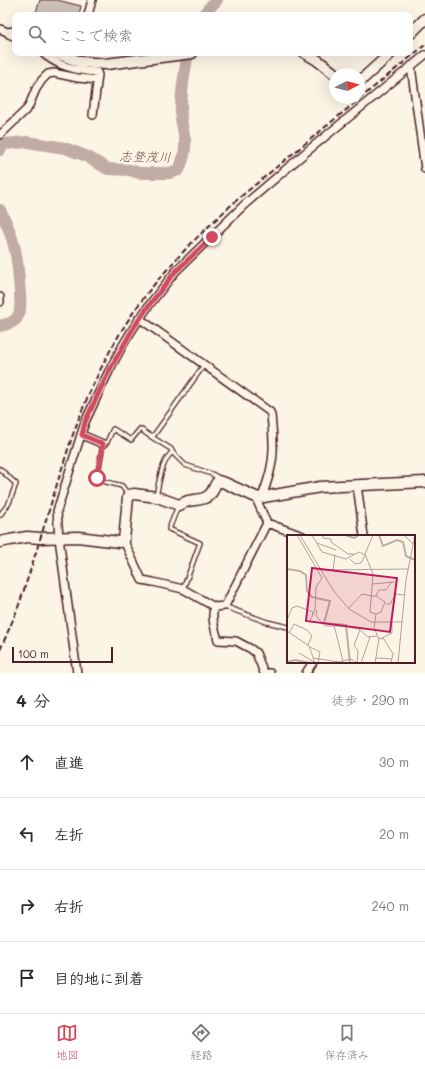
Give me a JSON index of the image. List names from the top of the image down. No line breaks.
{"water":["志登茂川"],"scale_bar":"100 m","north":"right","page":{"search":"ここで検索","scale":"100 m","heading":["4 分","徒歩 · 290 m"],"list":[["直進","30 m"],["左折","20 m"],["右折","240 m"],"目的地に到着"],"nav":["地図","経路","保存済み"]}}
